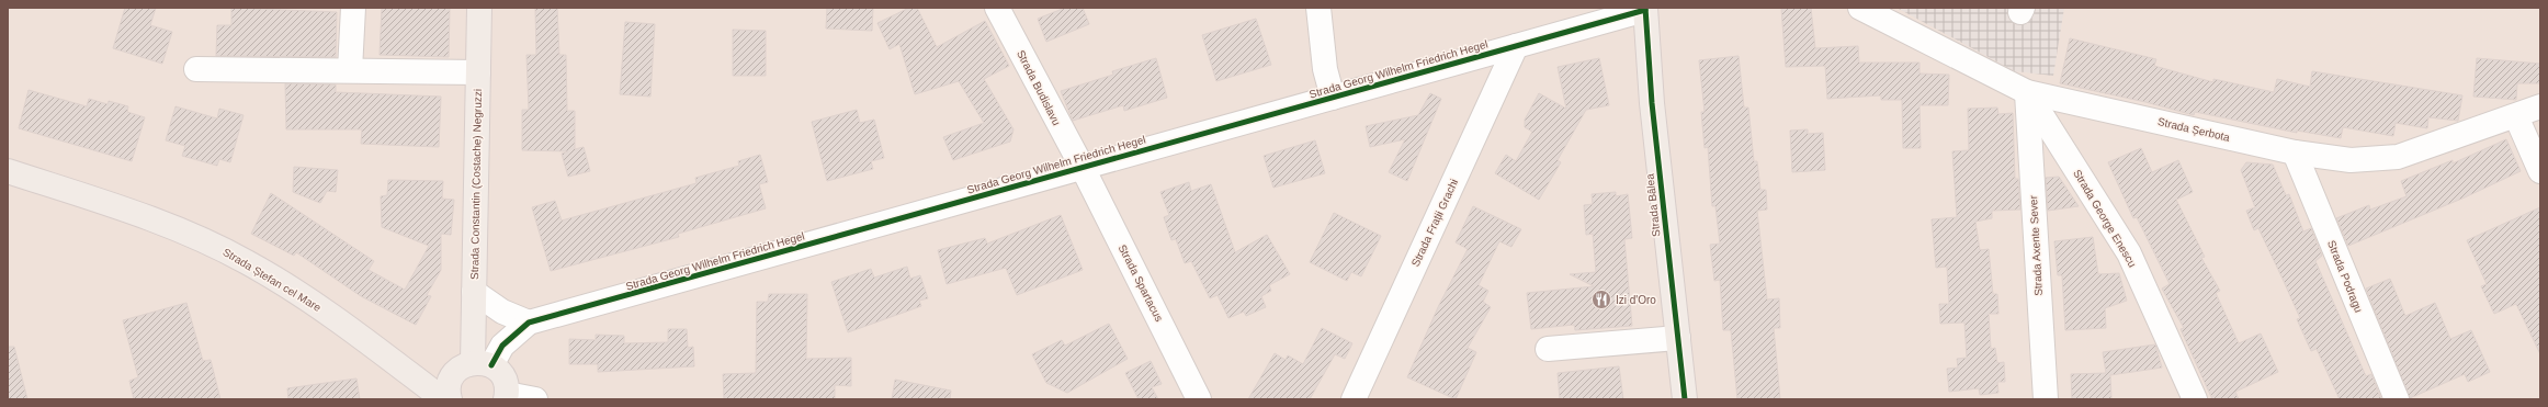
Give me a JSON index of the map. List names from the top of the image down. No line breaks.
{"streets":{"main road":["Strada Constantin (Costache) Negruzzi","Strada Bâlea","Strada Ștefan cel Mare"],"street":["Strada Georg Wilhelm Friedrich Hegel","Strada Budislavu","Strada Șerbota","Strada George Enescu","Strada Frații Grachi","Strada Axente Sever","Strada Podragu","Strada Spartacus"]},"crossings":[["Strada Georg Wilhelm Friedrich Hegel","Strada Budislavu"],["Strada Georg Wilhelm Friedrich Hegel","Strada Constantin (Costache) Negruzzi"],["Strada Georg Wilhelm Friedrich Hegel","Strada Bâlea"],["Strada Georg Wilhelm Friedrich Hegel","Strada Frații Grachi"],["Strada Georg Wilhelm Friedrich Hegel","Strada Spartacus"],["Strada Budislavu","Strada Spartacus"],["Strada Șerbota","Strada George Enescu"],["Strada Șerbota","Strada Axente Sever"],["Strada Șerbota","Strada Podragu"],["Strada George Enescu","Strada Axente Sever"]],"places":{"restaurant":["Izi d'Oro"]}}
